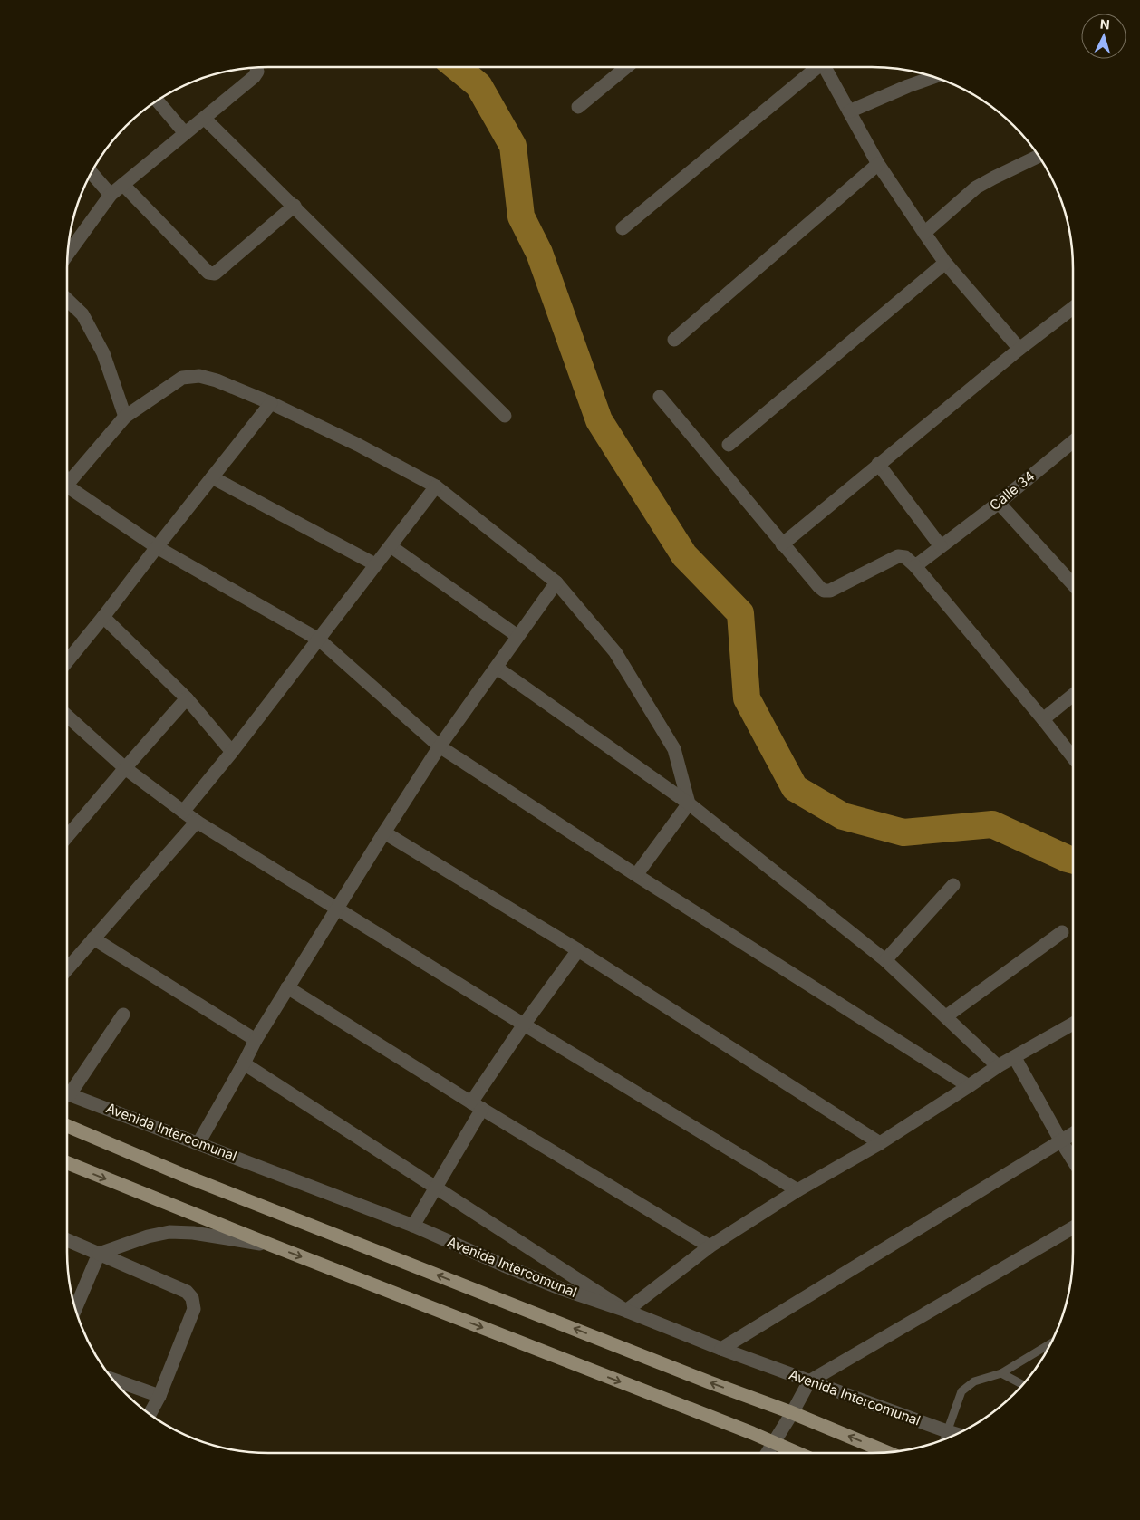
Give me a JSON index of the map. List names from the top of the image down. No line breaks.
{"streets":{"street":["Calle 34","Avenida Intercomunal"]},"north":"top"}
